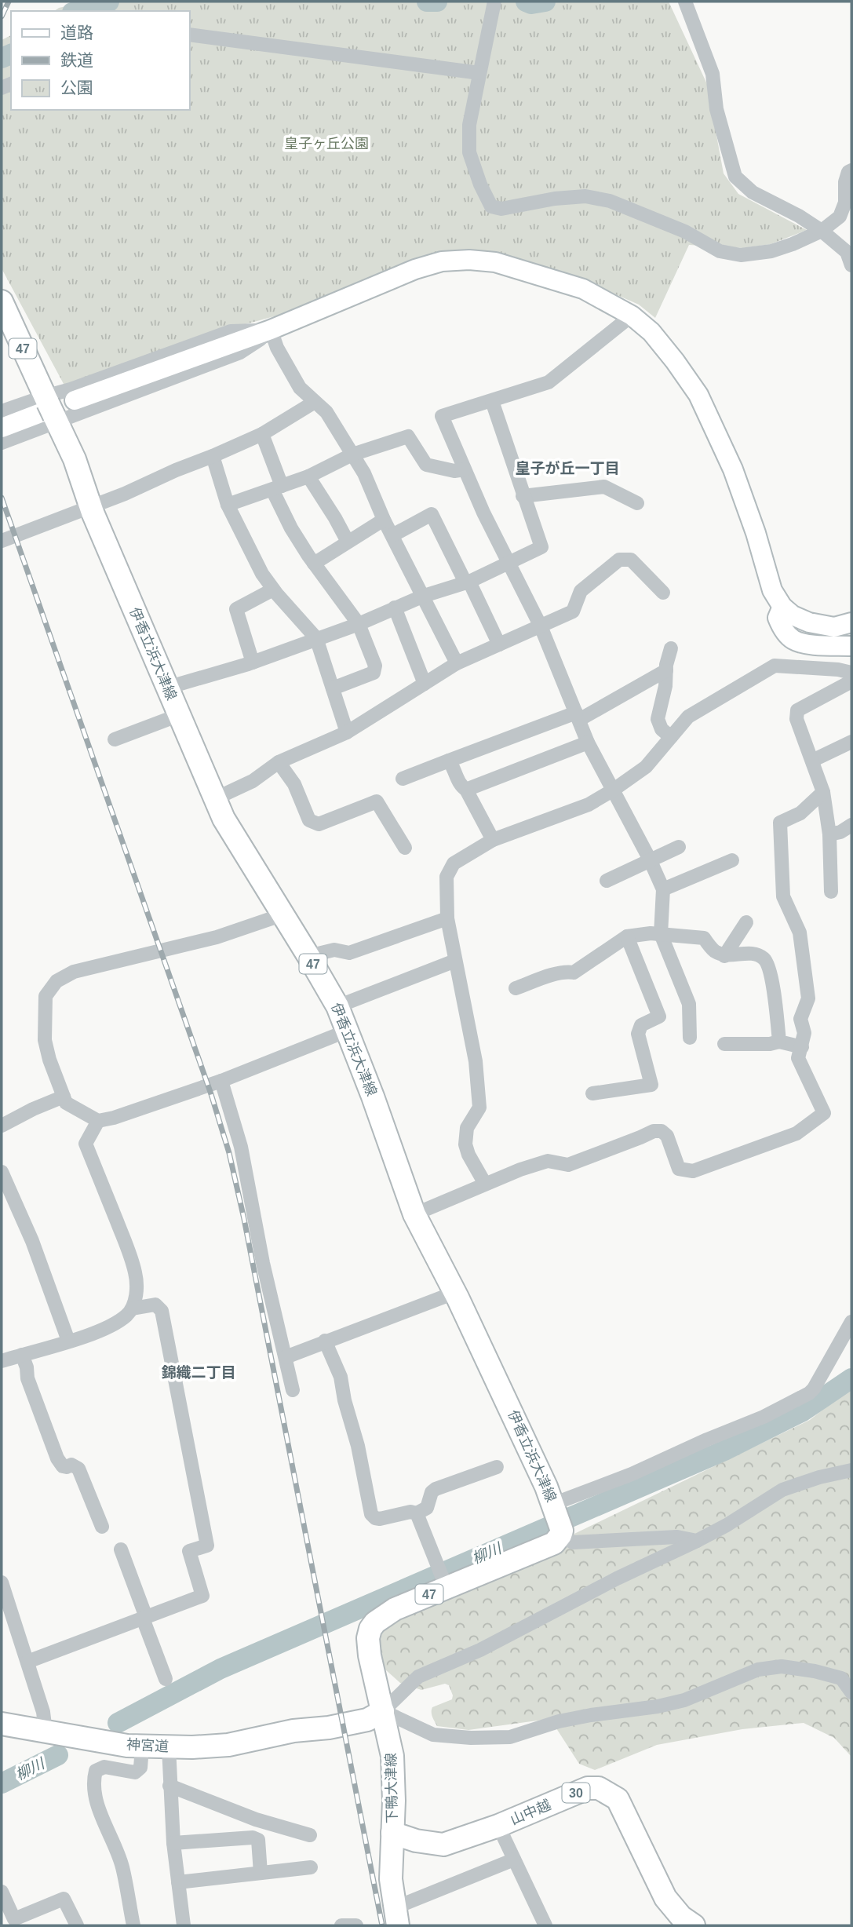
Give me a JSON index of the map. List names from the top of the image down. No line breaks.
{"streets":{"main road":["47","伊香立浜大津線","神宮道","下鴨大津線","30","山中越"]},"crossings":[["47","伊香立浜大津線"],["47","神宮道"],["47","下鴨大津線"],["神宮道","下鴨大津線"],["下鴨大津線","山中越"]],"districts":["皇子が丘一丁目","錦織二丁目"],"water":["柳川"],"parks":["皇子ヶ丘公園"],"legend":["道路","鉄道","公園"]}
